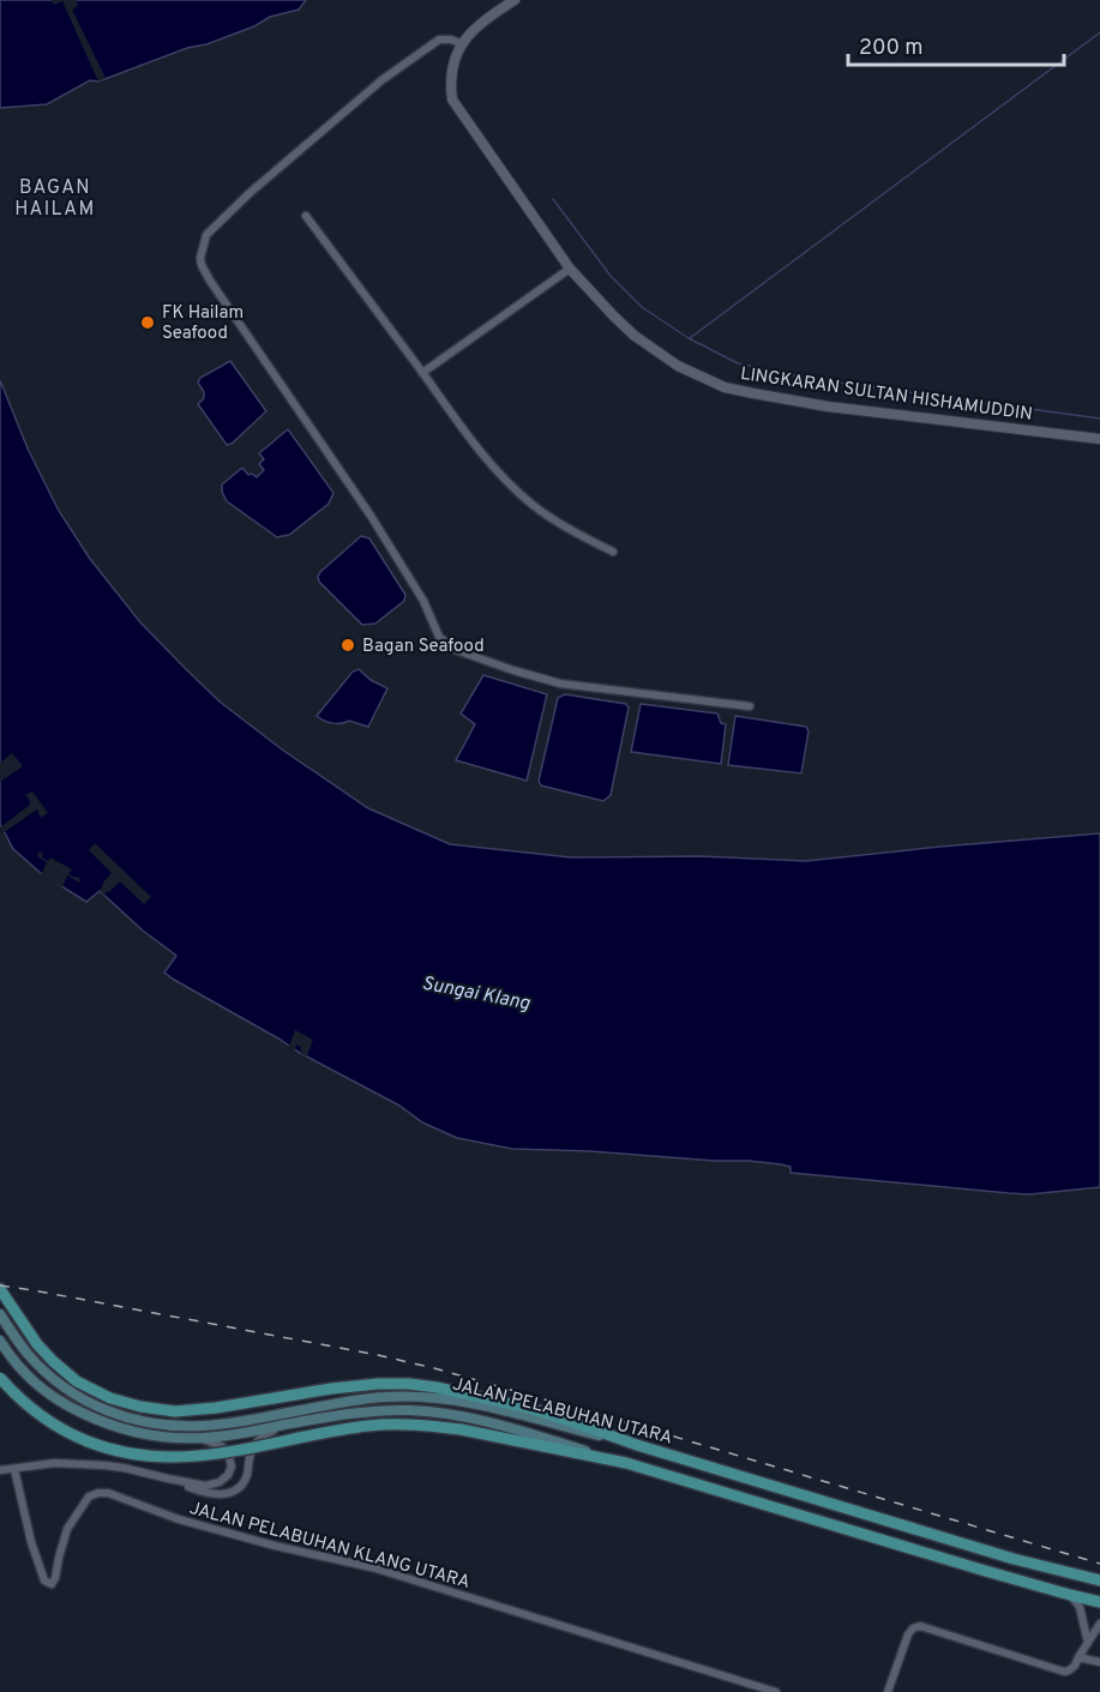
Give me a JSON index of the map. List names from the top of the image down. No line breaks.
{"streets":{"main road":["JALAN PELABUHAN UTARA"],"street":["LINGKARAN SULTAN HISHAMUDDIN","JALAN PELABUHAN KLANG UTARA"]},"districts":["BAGAN HAILAM"],"water":["Sungai Klang"],"places":["FK Hailam Seafood","Bagan Seafood"],"scale_bar":"200 m"}
